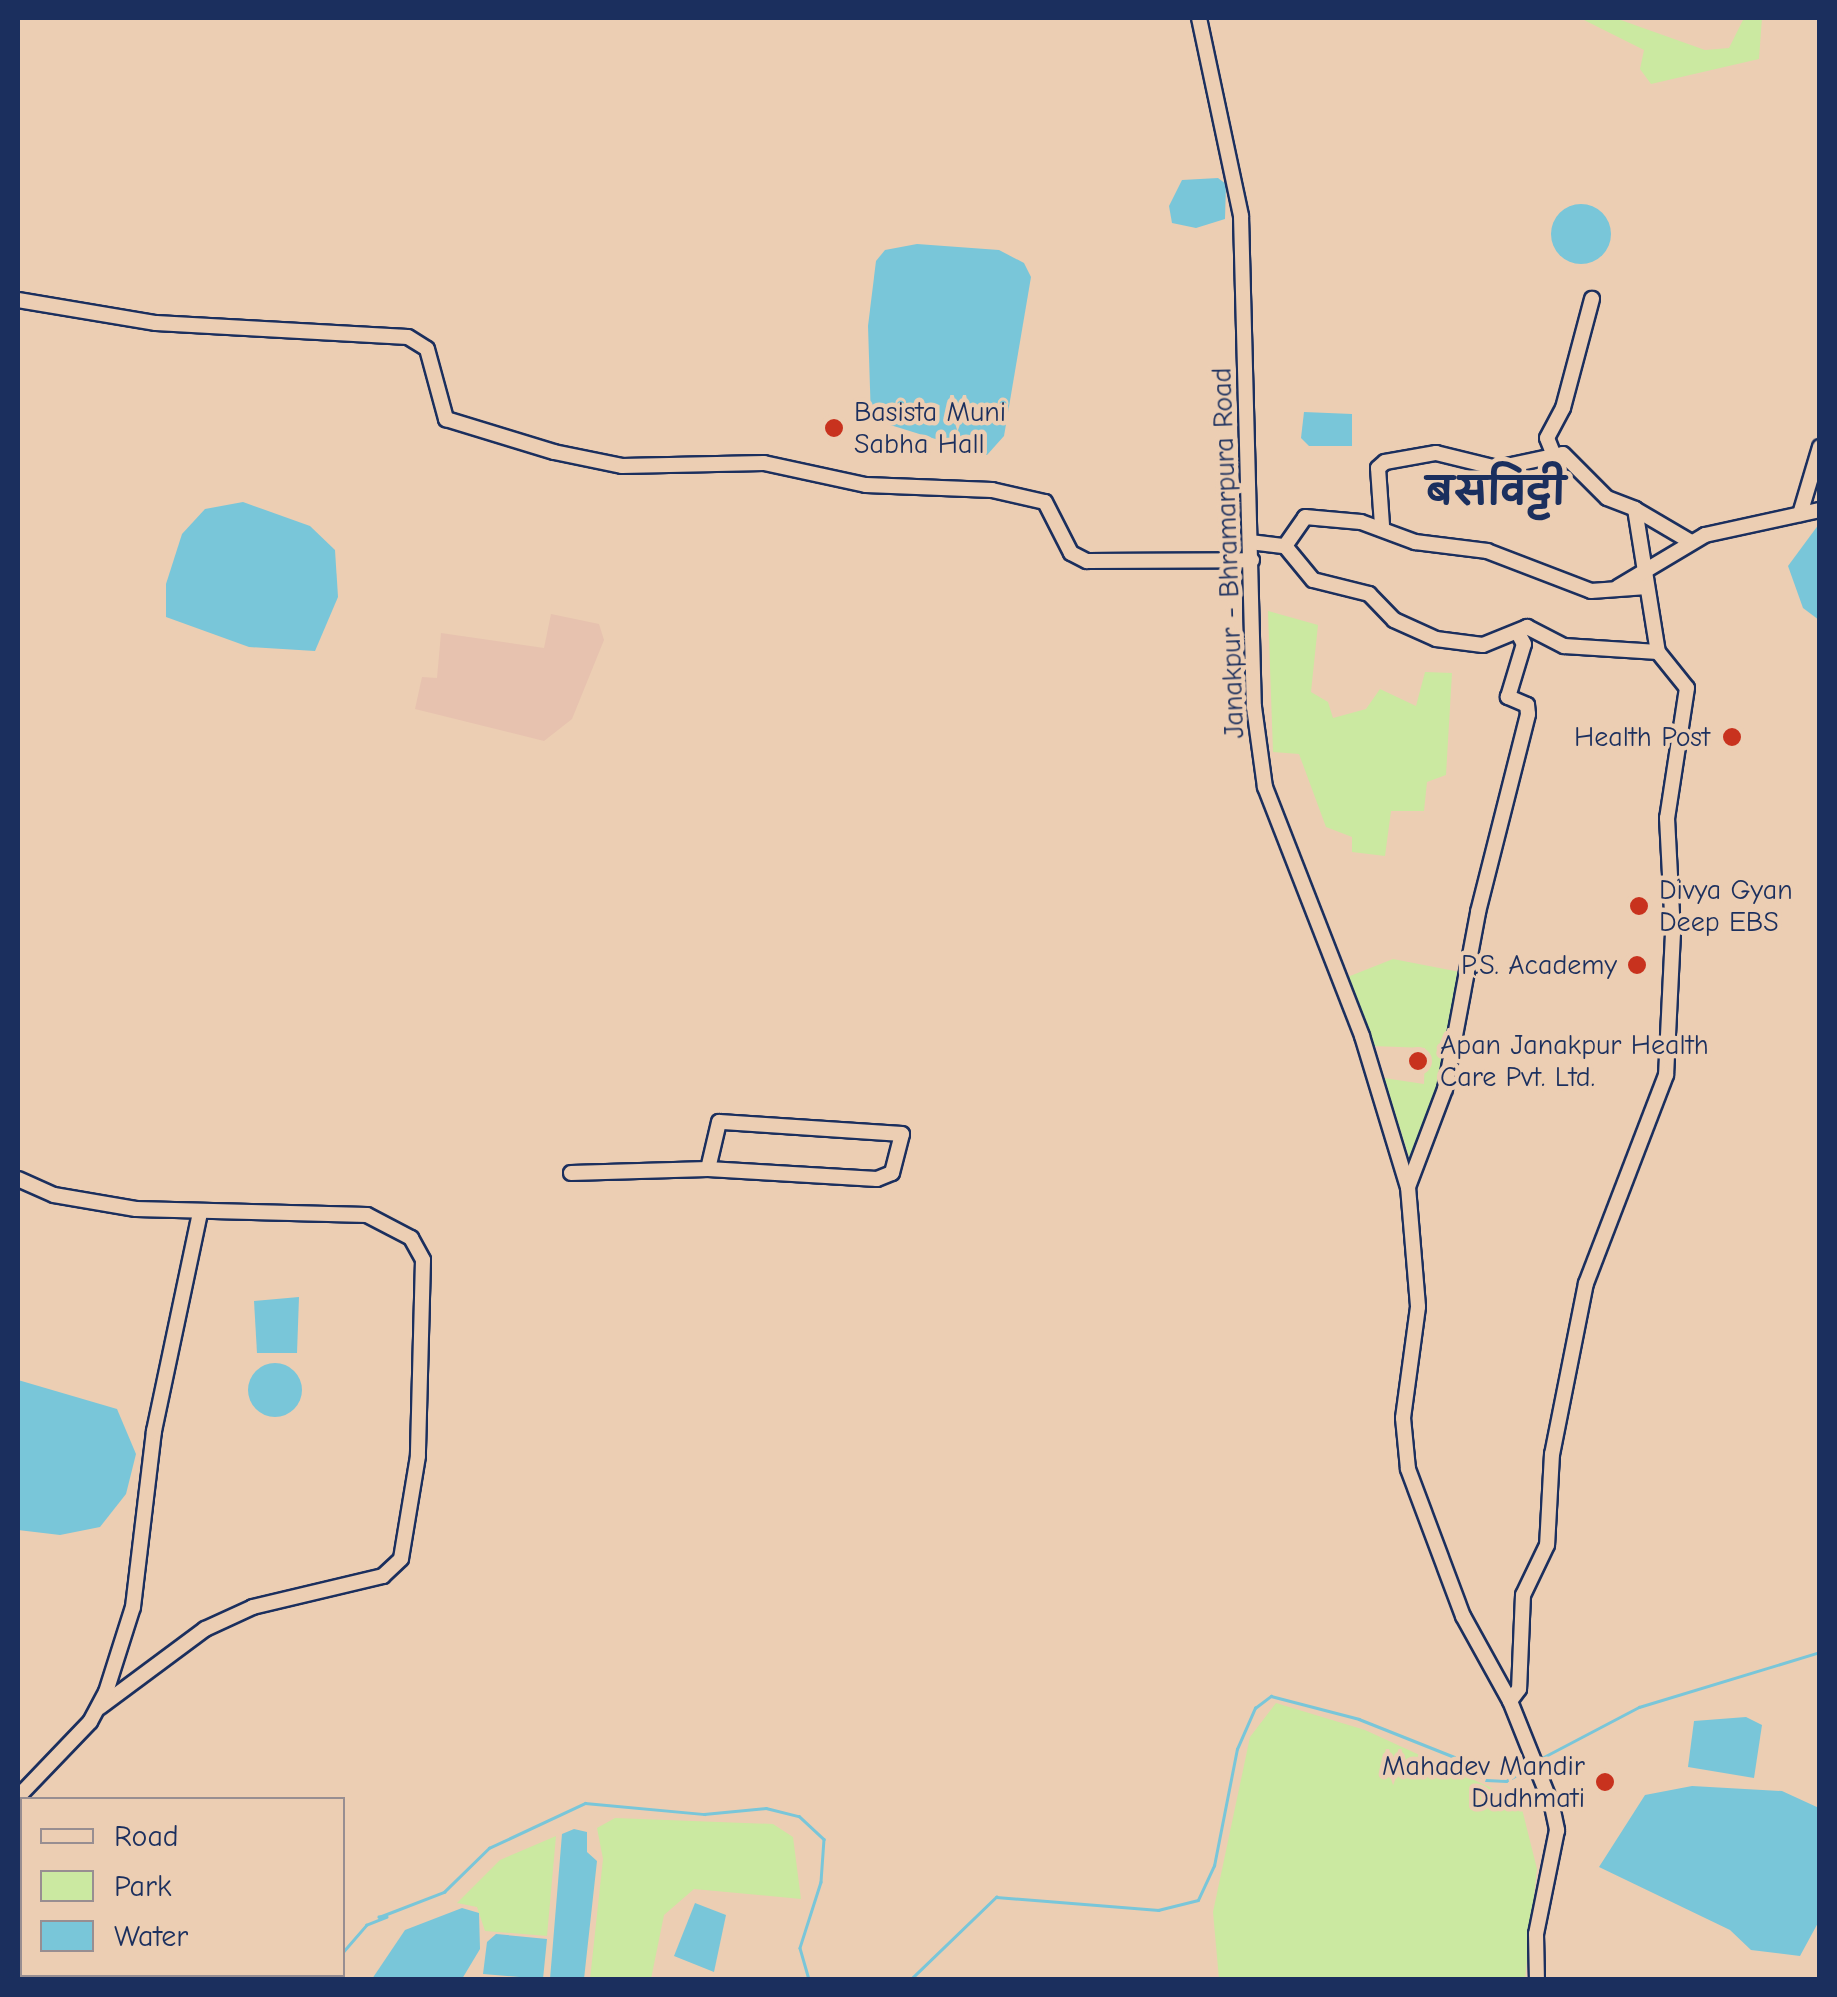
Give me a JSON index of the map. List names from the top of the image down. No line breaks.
{"streets":{"street":["Janakpur - Bhramarpura Road"]},"districts":["बसविट्टी"],"places":["Basista Muni Sabha Hall","Health Post","Divya Gyan Deep EBS","P.S. Academy","Apan Janakpur Health Care Pvt. Ltd.","Mahadev Mandir Dudhmati"],"legend":["Road","Park","Water"]}
